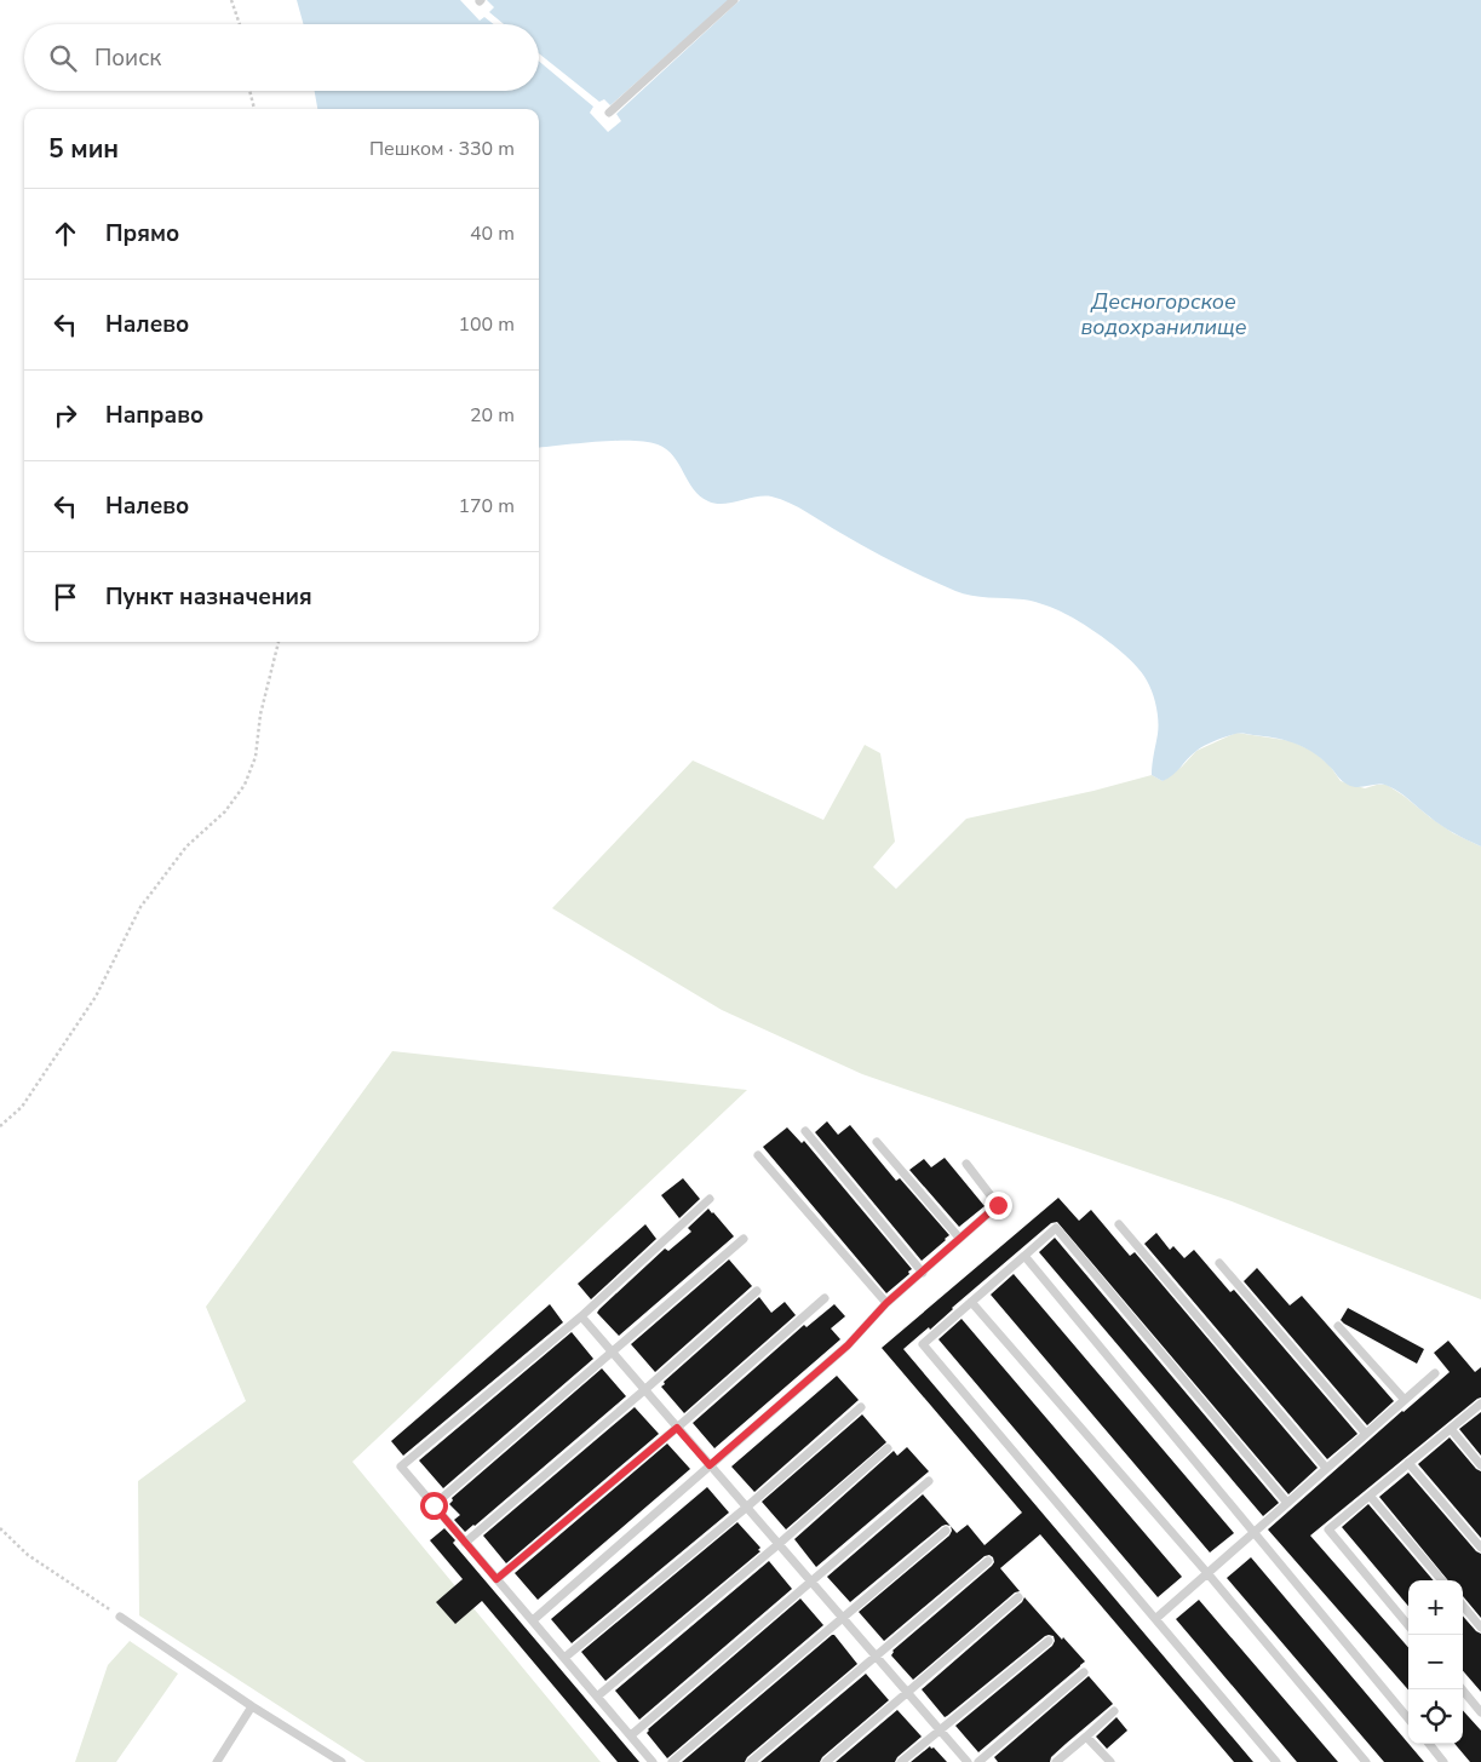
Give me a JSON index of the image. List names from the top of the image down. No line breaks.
{"water":["Десногорское водохранилище"],"page":{"search":"Поиск","heading":["5 мин","Пешком · 330 m"],"list":[["Прямо","40 m"],["Налево","100 m"],["Направо","20 m"],["Налево","170 m"],"Пункт назначения"],"map_buttons":["+","−"]}}
